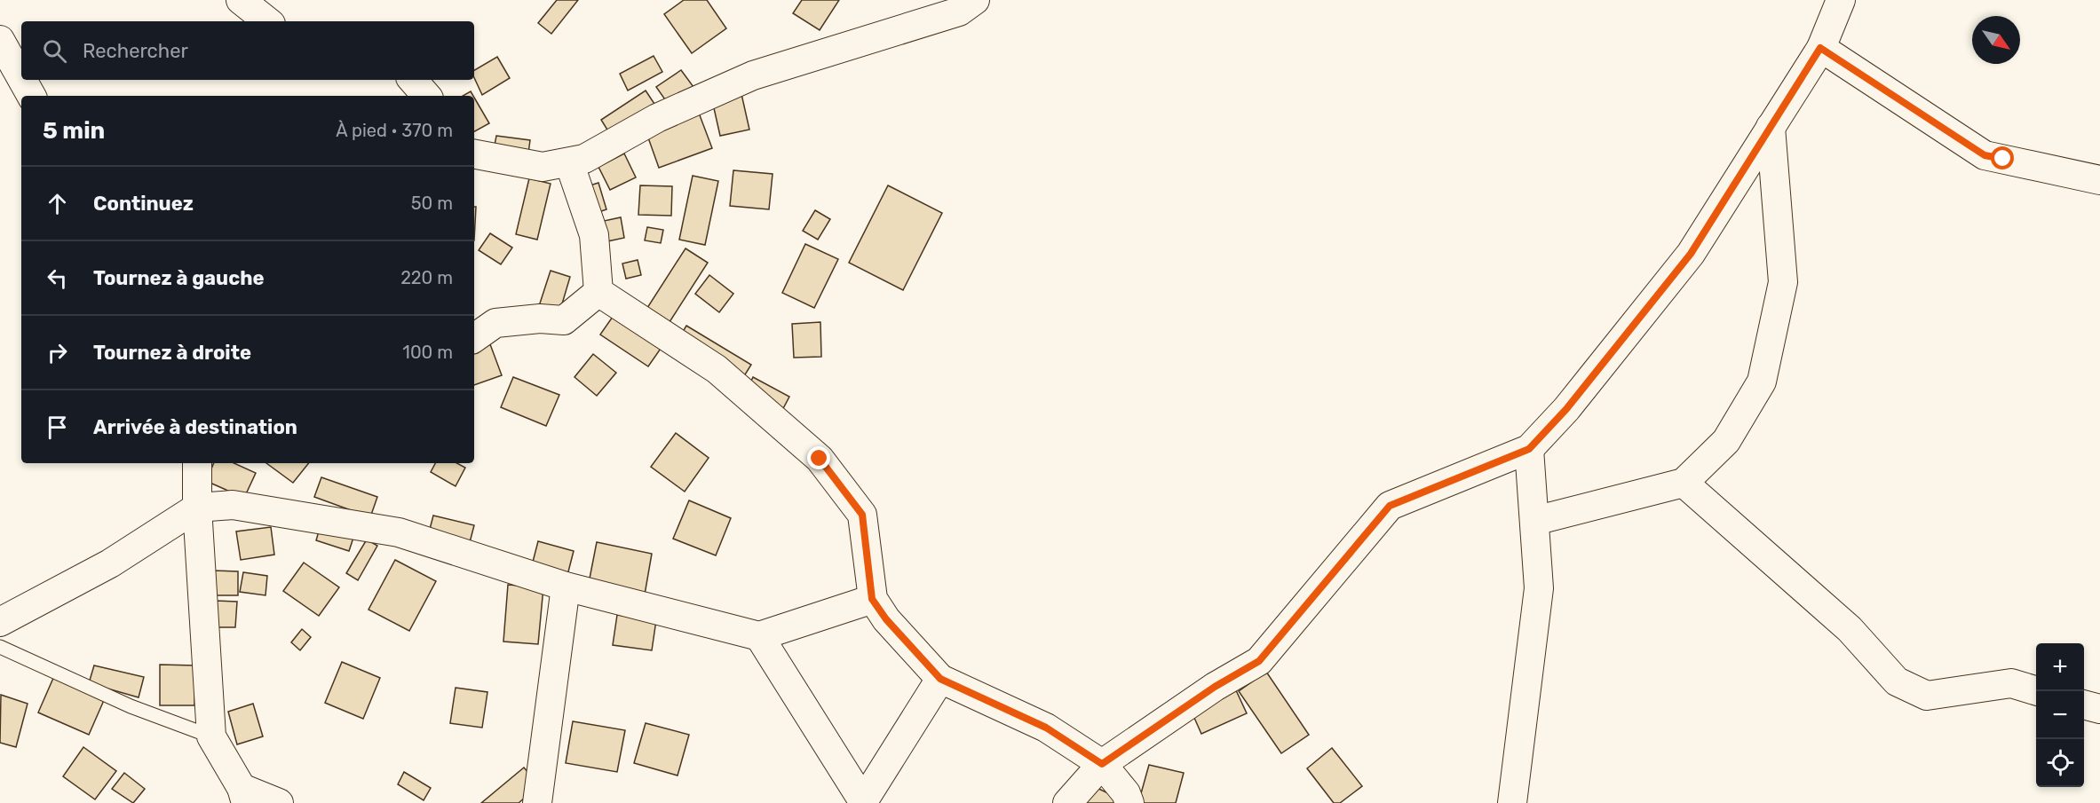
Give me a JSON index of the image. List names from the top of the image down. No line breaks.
{"north":"bottom right","page":{"search":"Rechercher","heading":["5 min","À pied · 370 m"],"list":[["Continuez","50 m"],["Tournez à gauche","220 m"],["Tournez à droite","100 m"],"Arrivée à destination"],"map_buttons":["+","−"]}}
